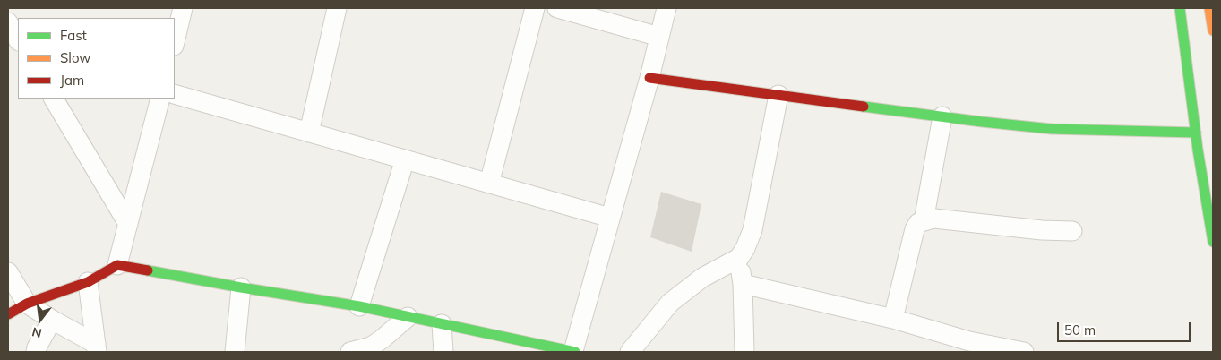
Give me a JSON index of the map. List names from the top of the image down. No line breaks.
{"legend":["Fast","Slow","Jam"],"scale_bar":"50 m","north":"bottom"}
